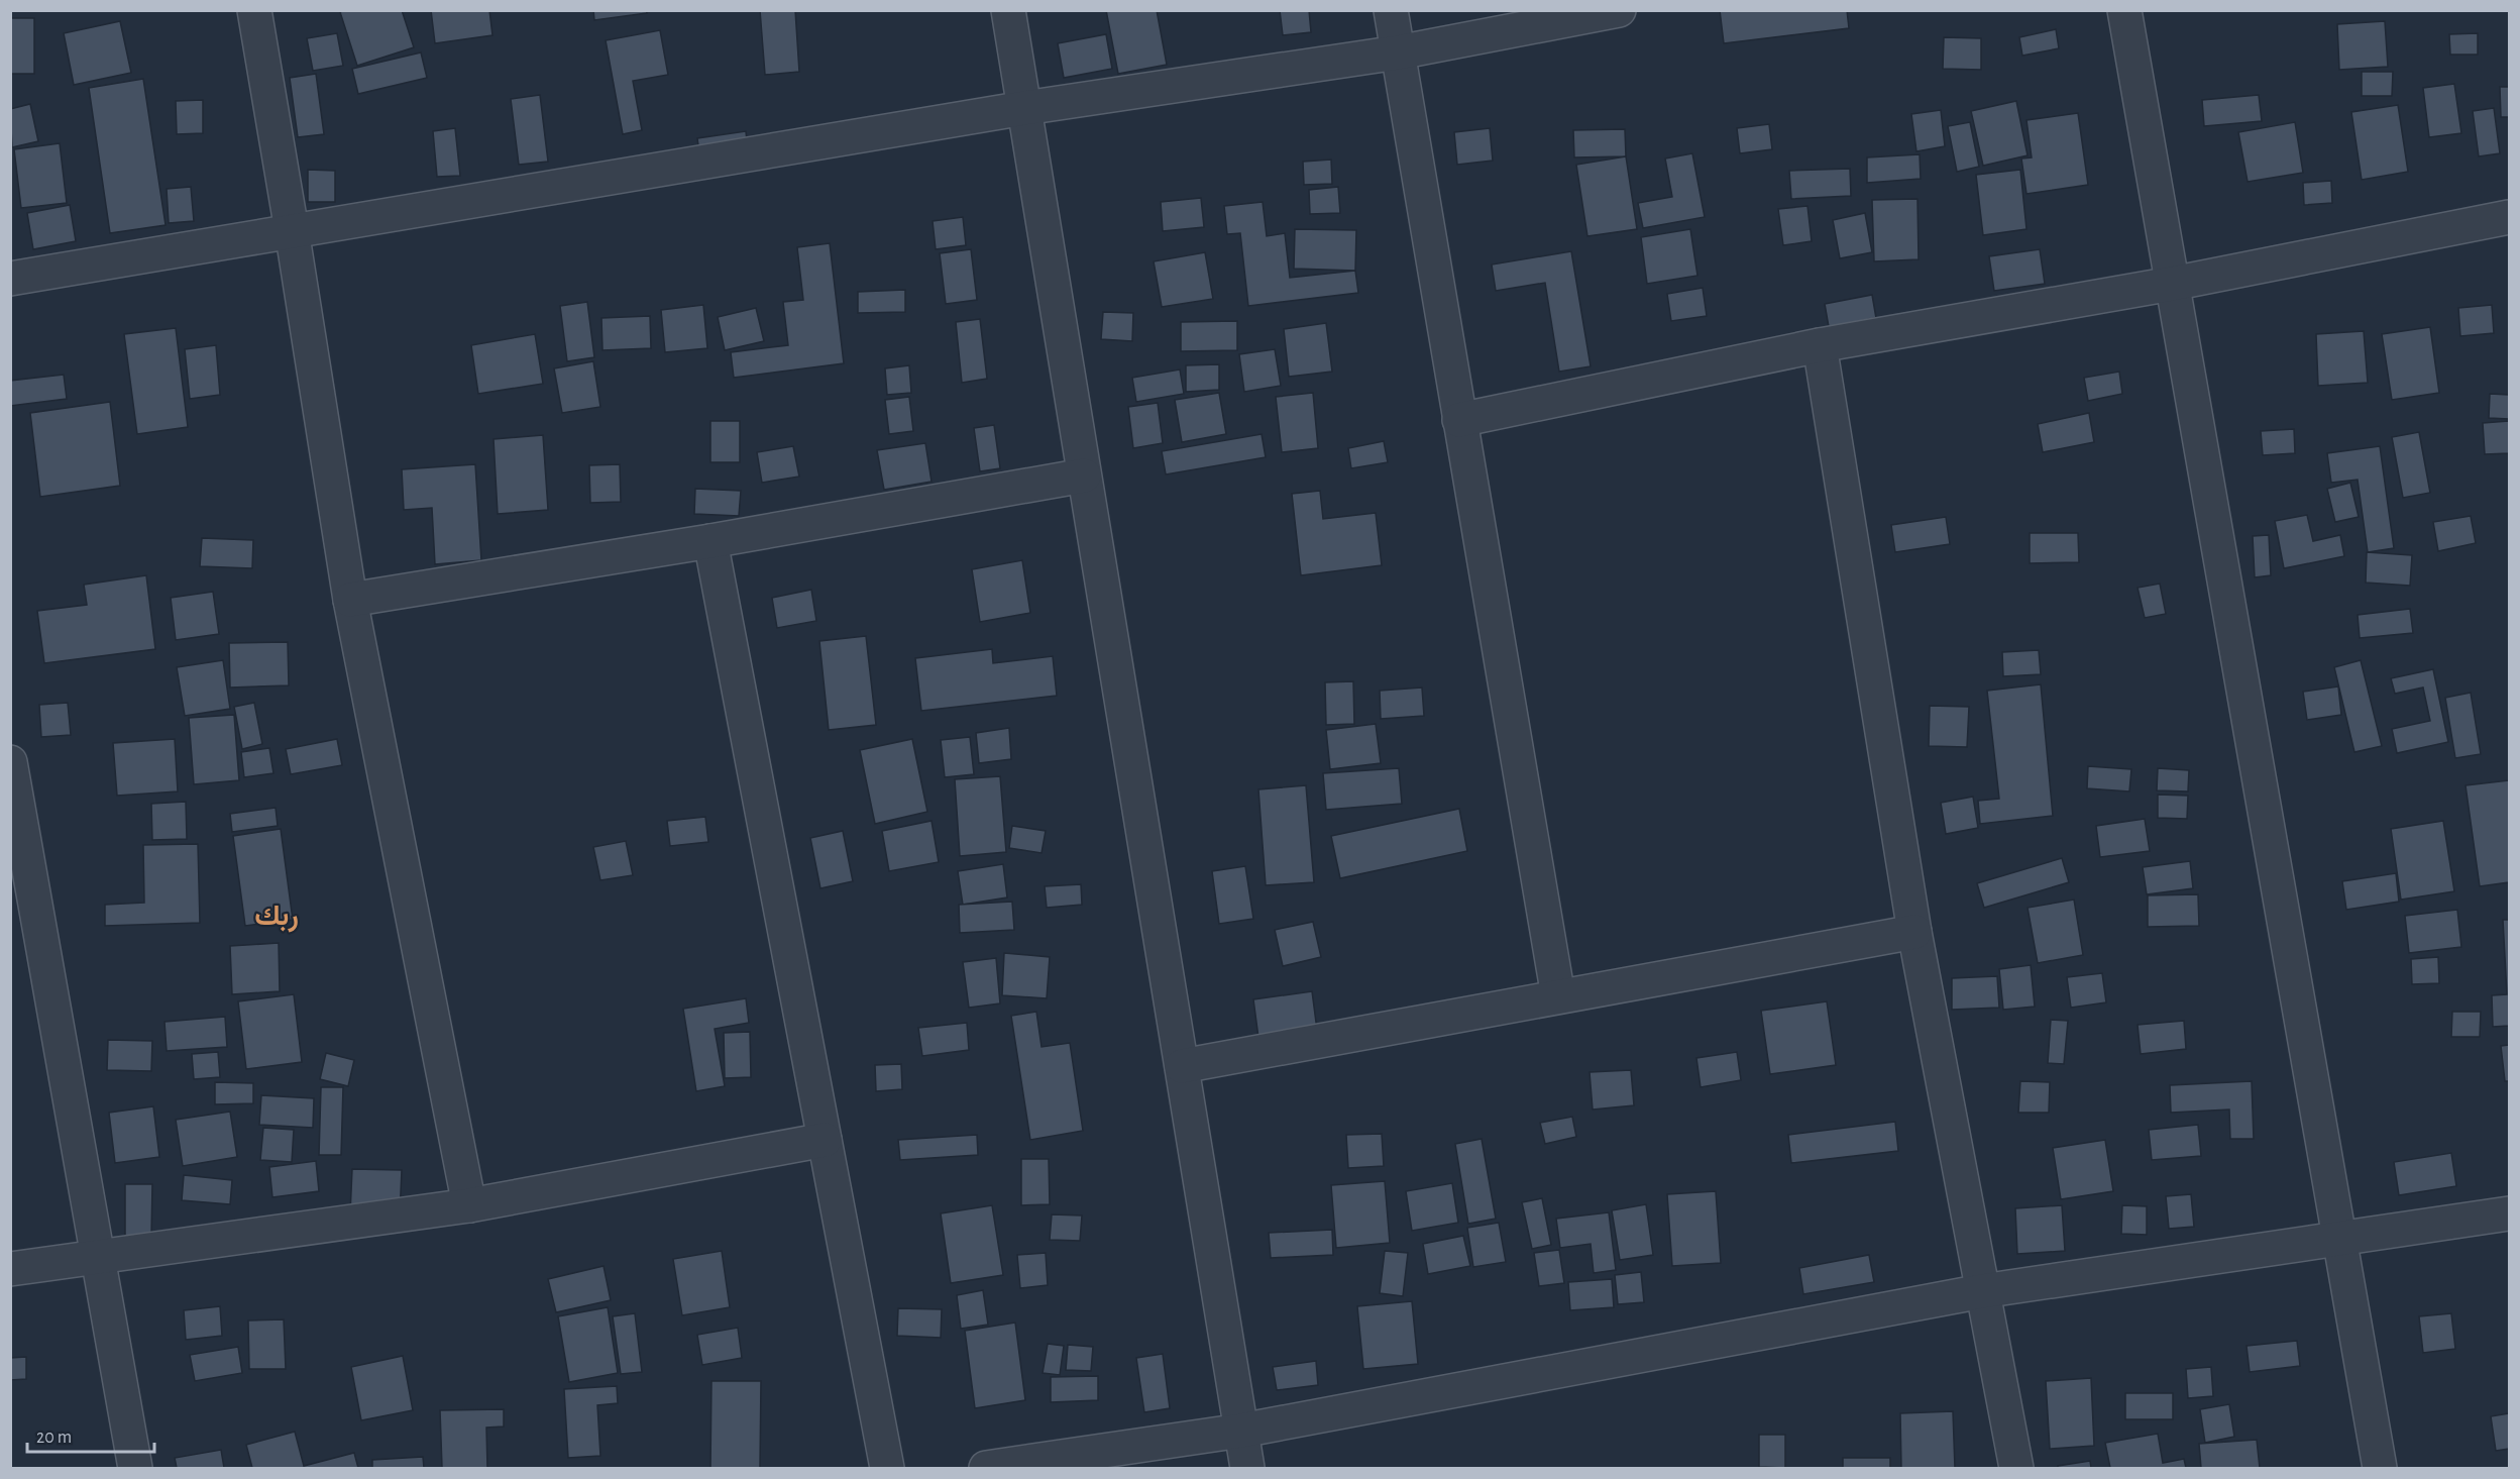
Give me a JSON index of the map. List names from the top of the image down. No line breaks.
{"districts":["ربك"],"scale_bar":"20 m"}
